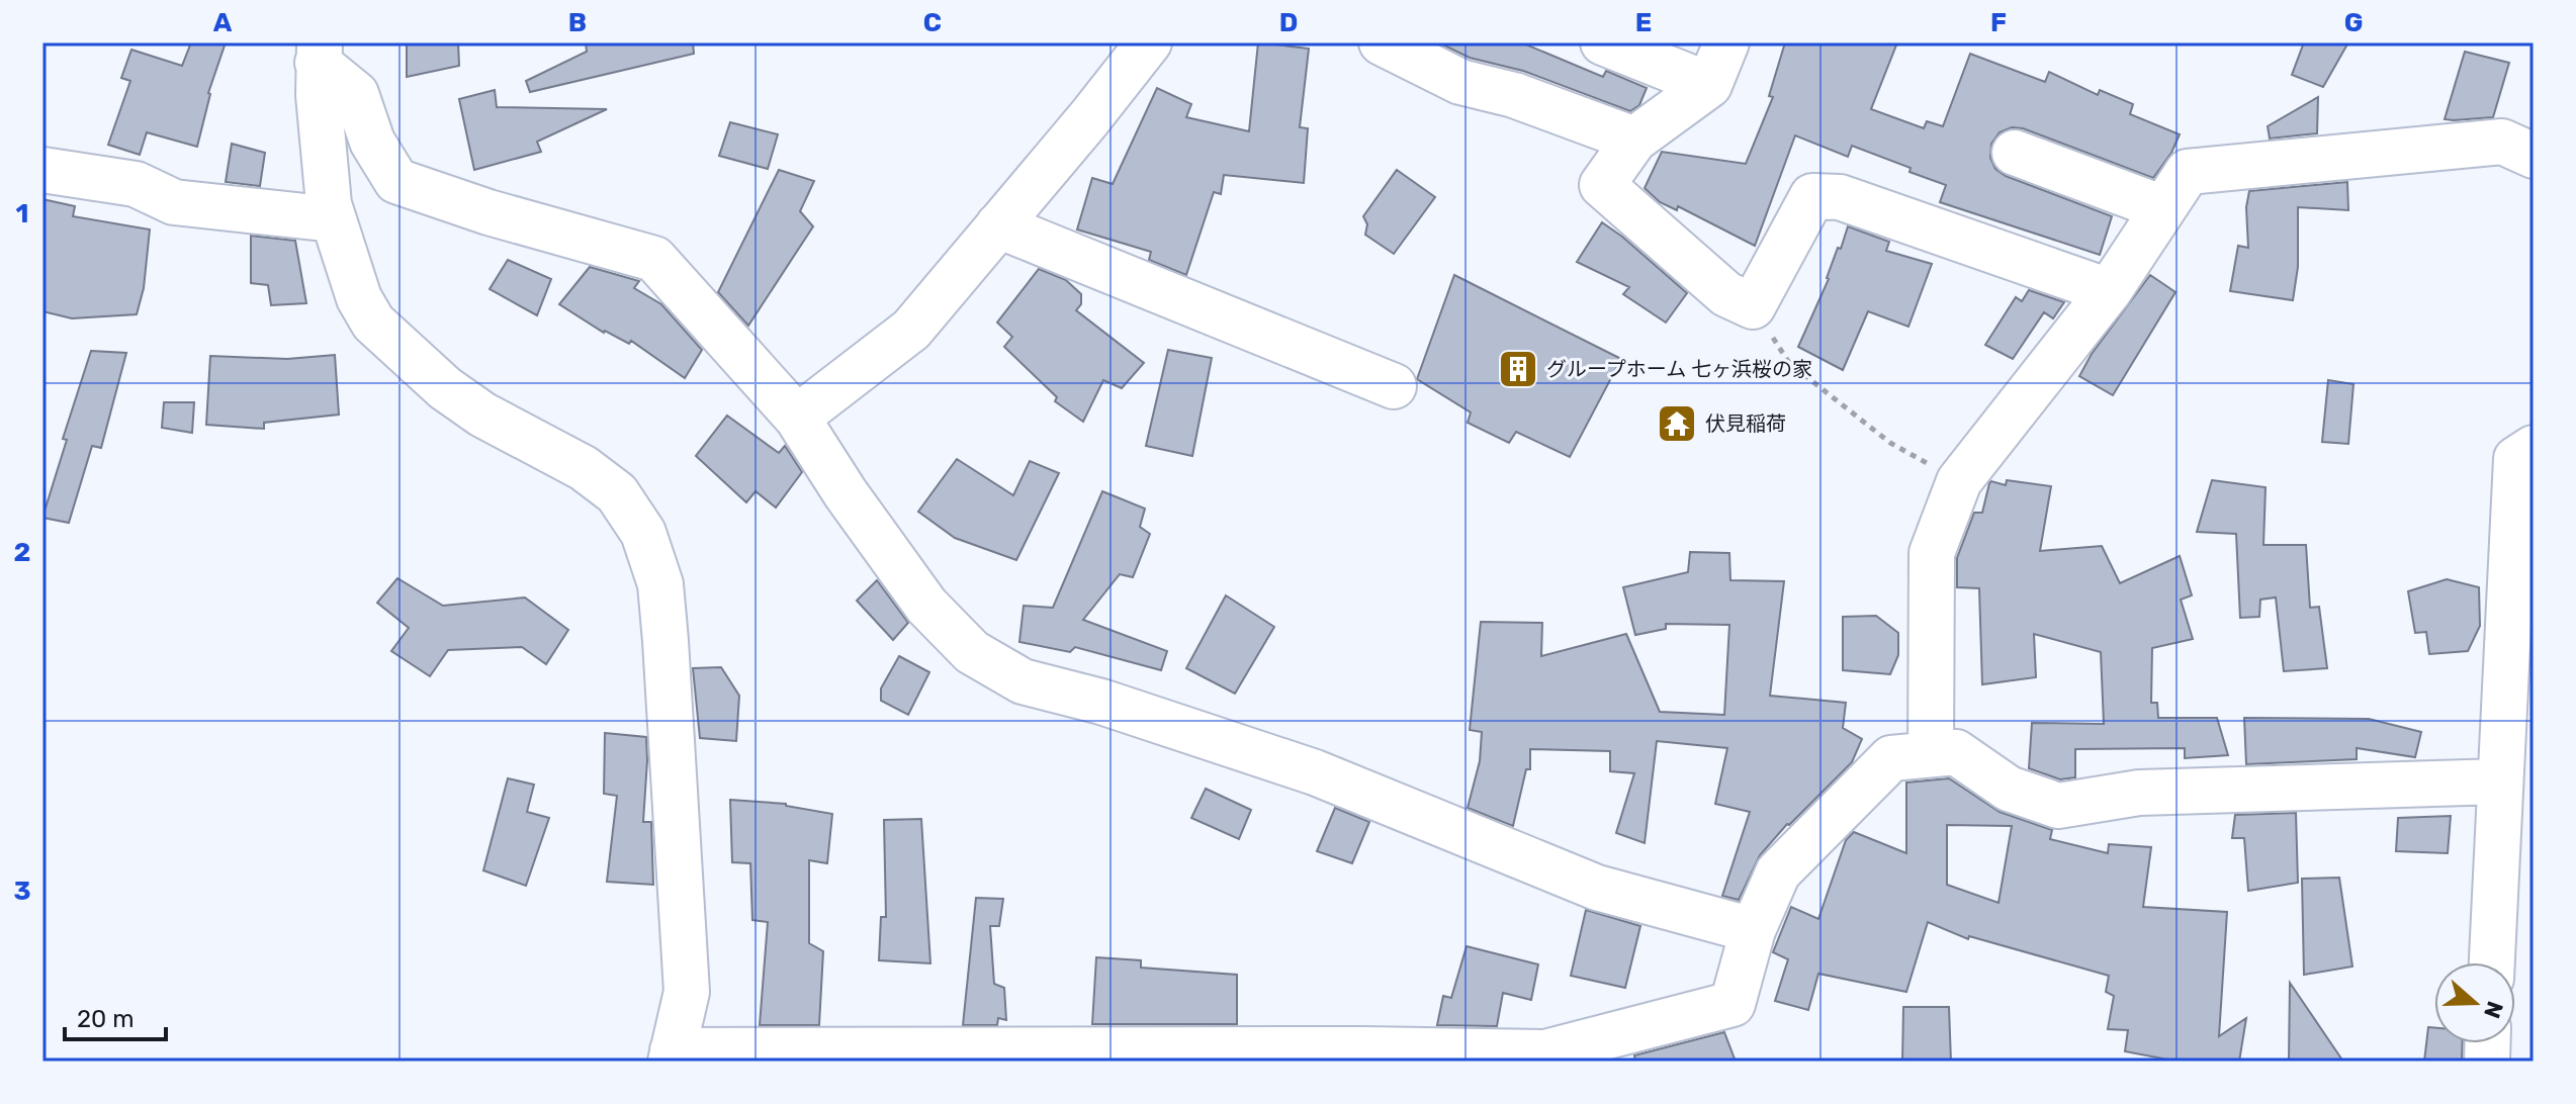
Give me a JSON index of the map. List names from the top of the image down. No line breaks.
{"places":{"building":["グループホーム 七ヶ浜桜の家"],"temple":["伏見稲荷"]},"scale_bar":"20 m","north":"right","grid":{"columns":["A","B","C","D","E","F","G"],"rows":["1","2","3"]}}
